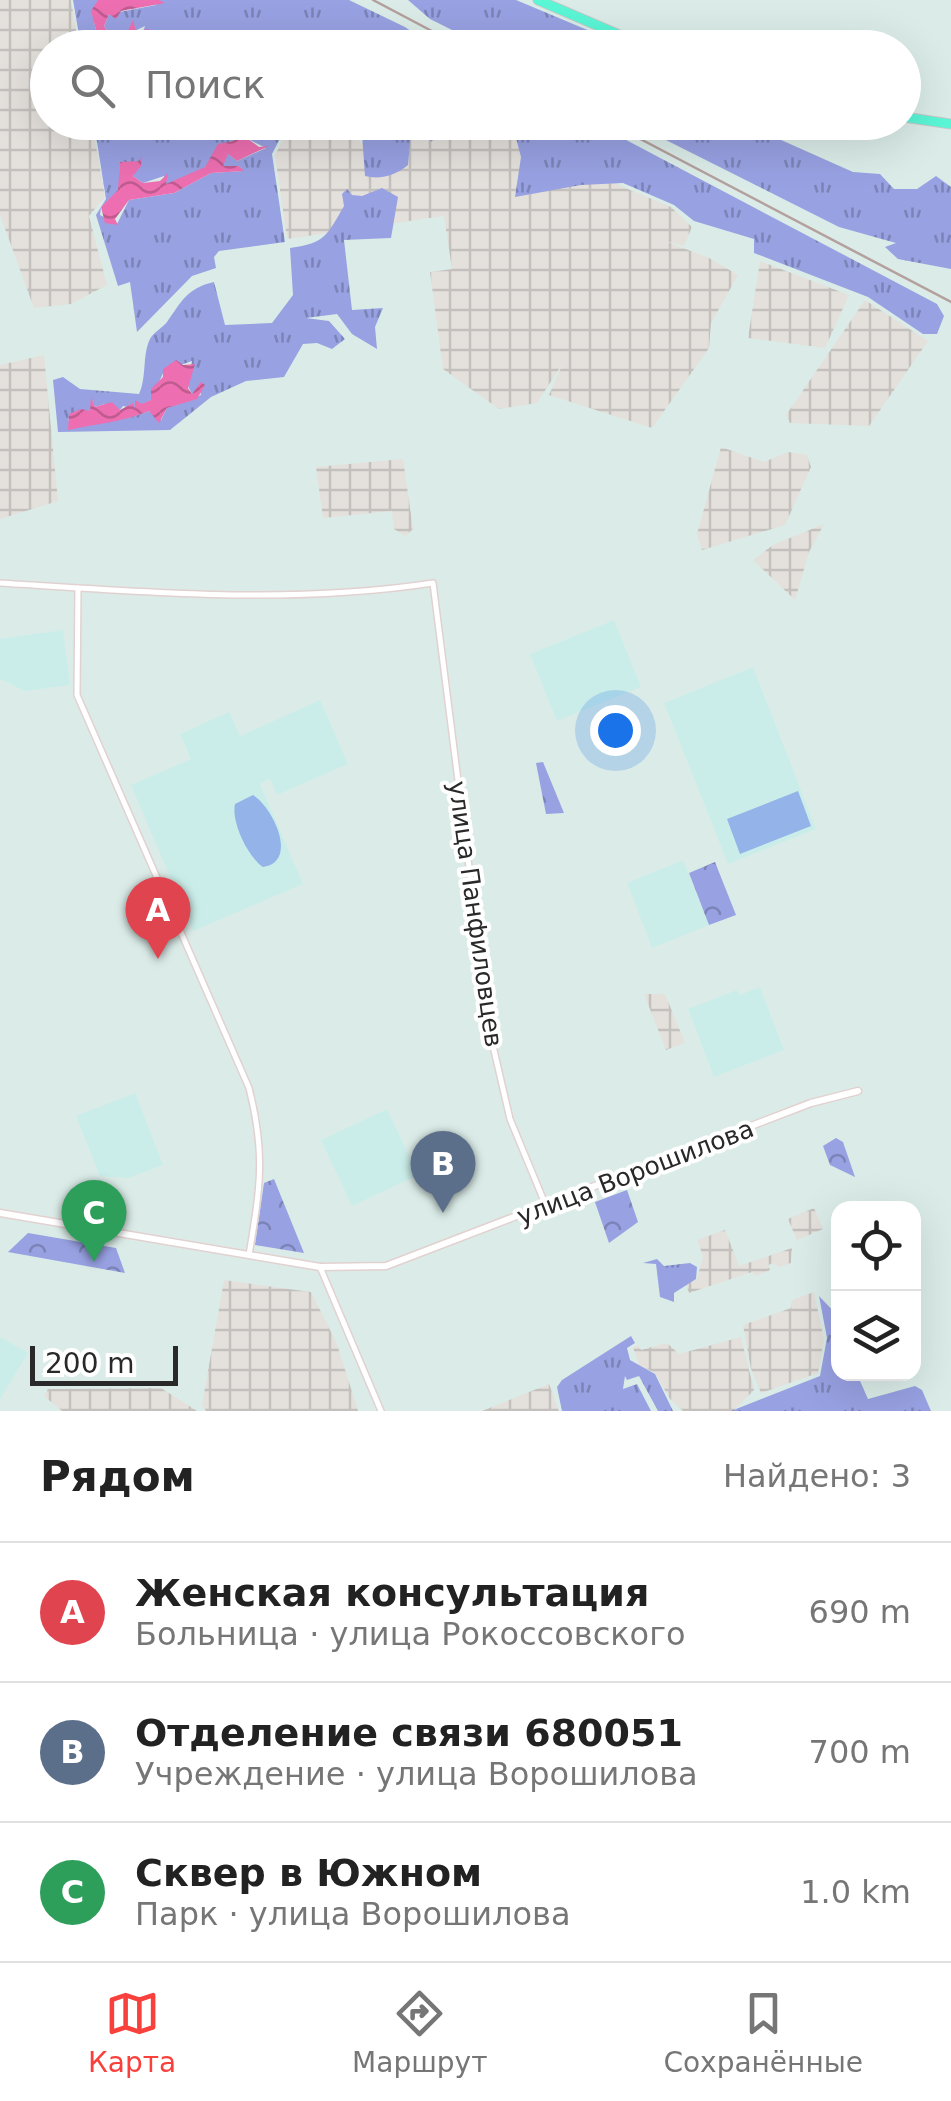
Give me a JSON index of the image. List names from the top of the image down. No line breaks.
{"streets":{"main road":["улица Ворошилова"],"street":["улица Панфиловцев"]},"crossings":[["улица Панфиловцев","улица Ворошилова"]],"scale_bar":"200 m","page":{"search":"Поиск","pins":["A","B","C"],"scale":"200 m","heading":["Рядом","Найдено: 3"],"list":[{"mark":"A","name":"Женская консультация","note":"Больница · улица Рокоссовского","value":"690 m"},{"mark":"B","name":"Отделение связи 680051","note":"Учреждение · улица Ворошилова","value":"700 m"},{"mark":"C","name":"Сквер в Южном","note":"Парк · улица Ворошилова","value":"1.0 km"}],"nav":["Карта","Маршрут","Сохранённые"]}}
